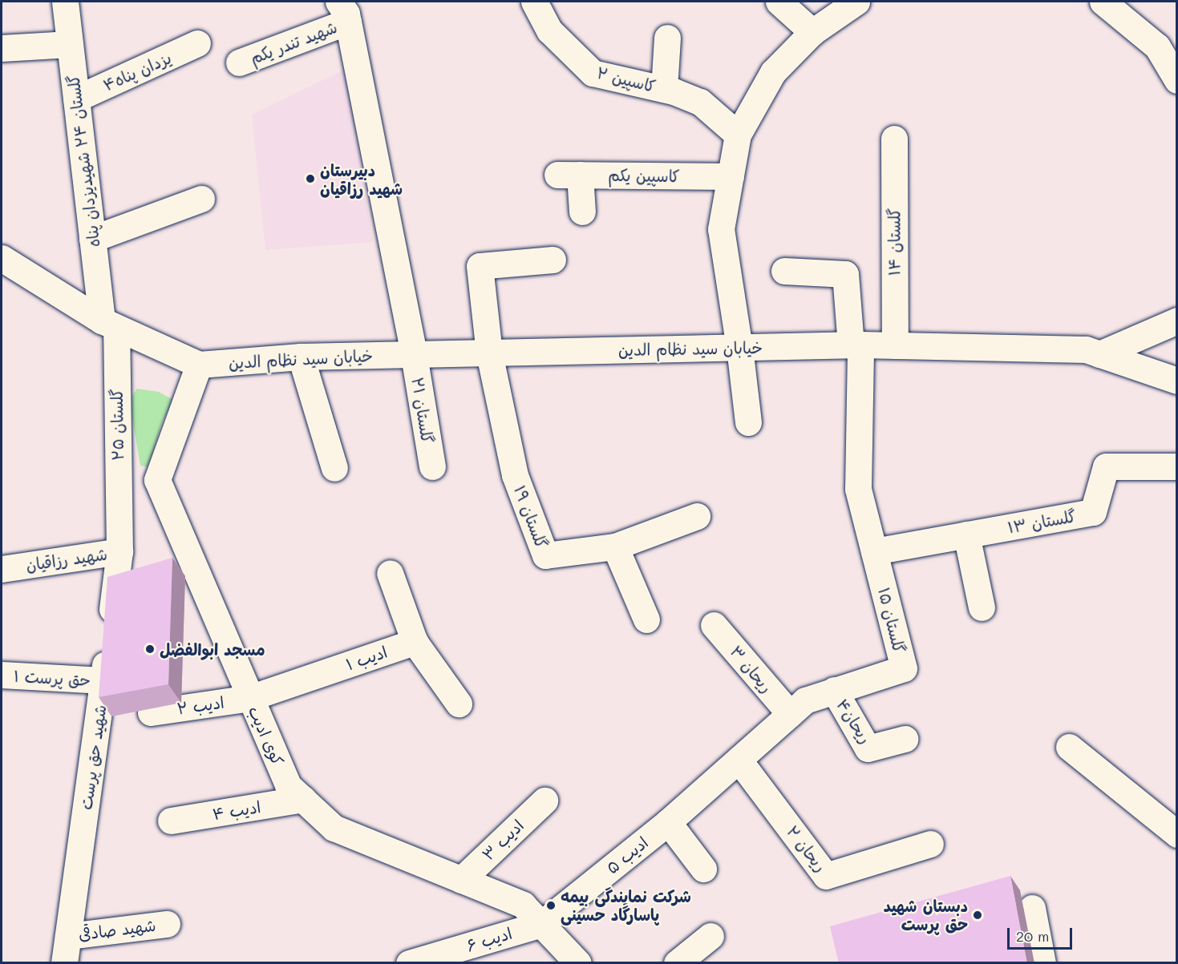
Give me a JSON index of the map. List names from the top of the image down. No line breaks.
{"streets":{"street":["شهید تندر یکم","یزدان پناه۴","کاسپین ۲","گلستان ۲۴ شهیدیزدان پناه","کاسپین یکم","گلستان ۱۴","خیابان سید نظام الدین","گلستان ۲۱","گلستان ۲۵","گلستان ۱۹","گلستان ۱۳","شهید رزاقیان","گلستان ۱۵","ادیب ۱","ریحان ۳","حق پرست ۱","ادیب ۲","ریحان۴","کوی ادیب","شهید حق پرست","ادیب ۴","ادیب ۳","ریحان ۲","ادیب ۵","شهید صادقی","ادیب ۶"]},"crossings":[["شهید تندر یکم","گلستان ۲۱"],["یزدان پناه۴","گلستان ۲۴ شهیدیزدان پناه"],["گلستان ۲۴ شهیدیزدان پناه","گلستان ۲۵"],["گلستان ۱۴","خیابان سید نظام الدین"],["خیابان سید نظام الدین","گلستان ۲۱"],["خیابان سید نظام الدین","گلستان ۱۹"],["خیابان سید نظام الدین","گلستان ۱۵"],["گلستان ۲۵","شهید رزاقیان"],["گلستان ۲۵","کوی ادیب"],["گلستان ۱۳","گلستان ۱۵"],["شهید رزاقیان","شهید حق پرست"],["گلستان ۱۵","ریحان ۳"],["گلستان ۱۵","ریحان۴"],["گلستان ۱۵","ریحان ۲"],["گلستان ۱۵","ادیب ۵"],["ادیب ۱","ادیب ۲"],["ادیب ۱","کوی ادیب"],["حق پرست ۱","شهید حق پرست"],["ادیب ۲","کوی ادیب"],["کوی ادیب","ادیب ۴"],["کوی ادیب","ادیب ۳"],["کوی ادیب","ادیب ۵"],["کوی ادیب","ادیب ۶"],["شهید حق پرست","شهید صادقی"],["ادیب ۵","ادیب ۶"]],"places":["دبیرستان شهید رزاقیان","مسجد ابوالفضل","شرکت نمایندگی بیمه پاسارگاد حسینی","دبستان شهید حق پرست"],"scale_bar":"20 m"}
